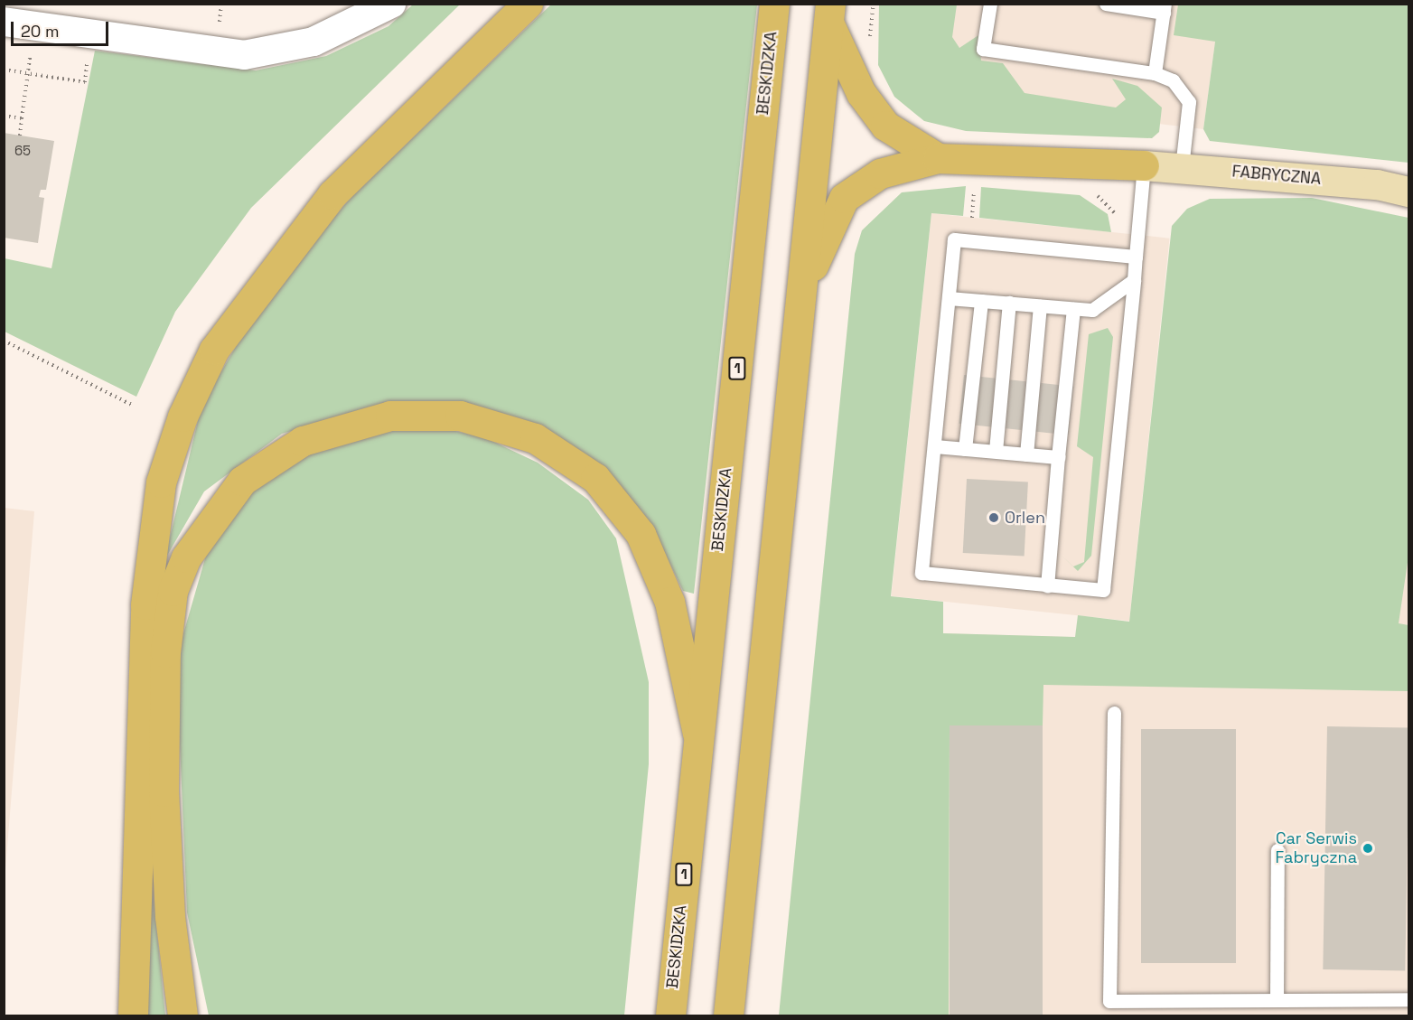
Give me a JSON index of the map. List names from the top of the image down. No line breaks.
{"streets":{"main road":["BESKIDZKA","FABRYCZNA","1"]},"places":["Orlen","Car Serwis Fabryczna"],"house_numbers":["65"],"scale_bar":"20 m"}
